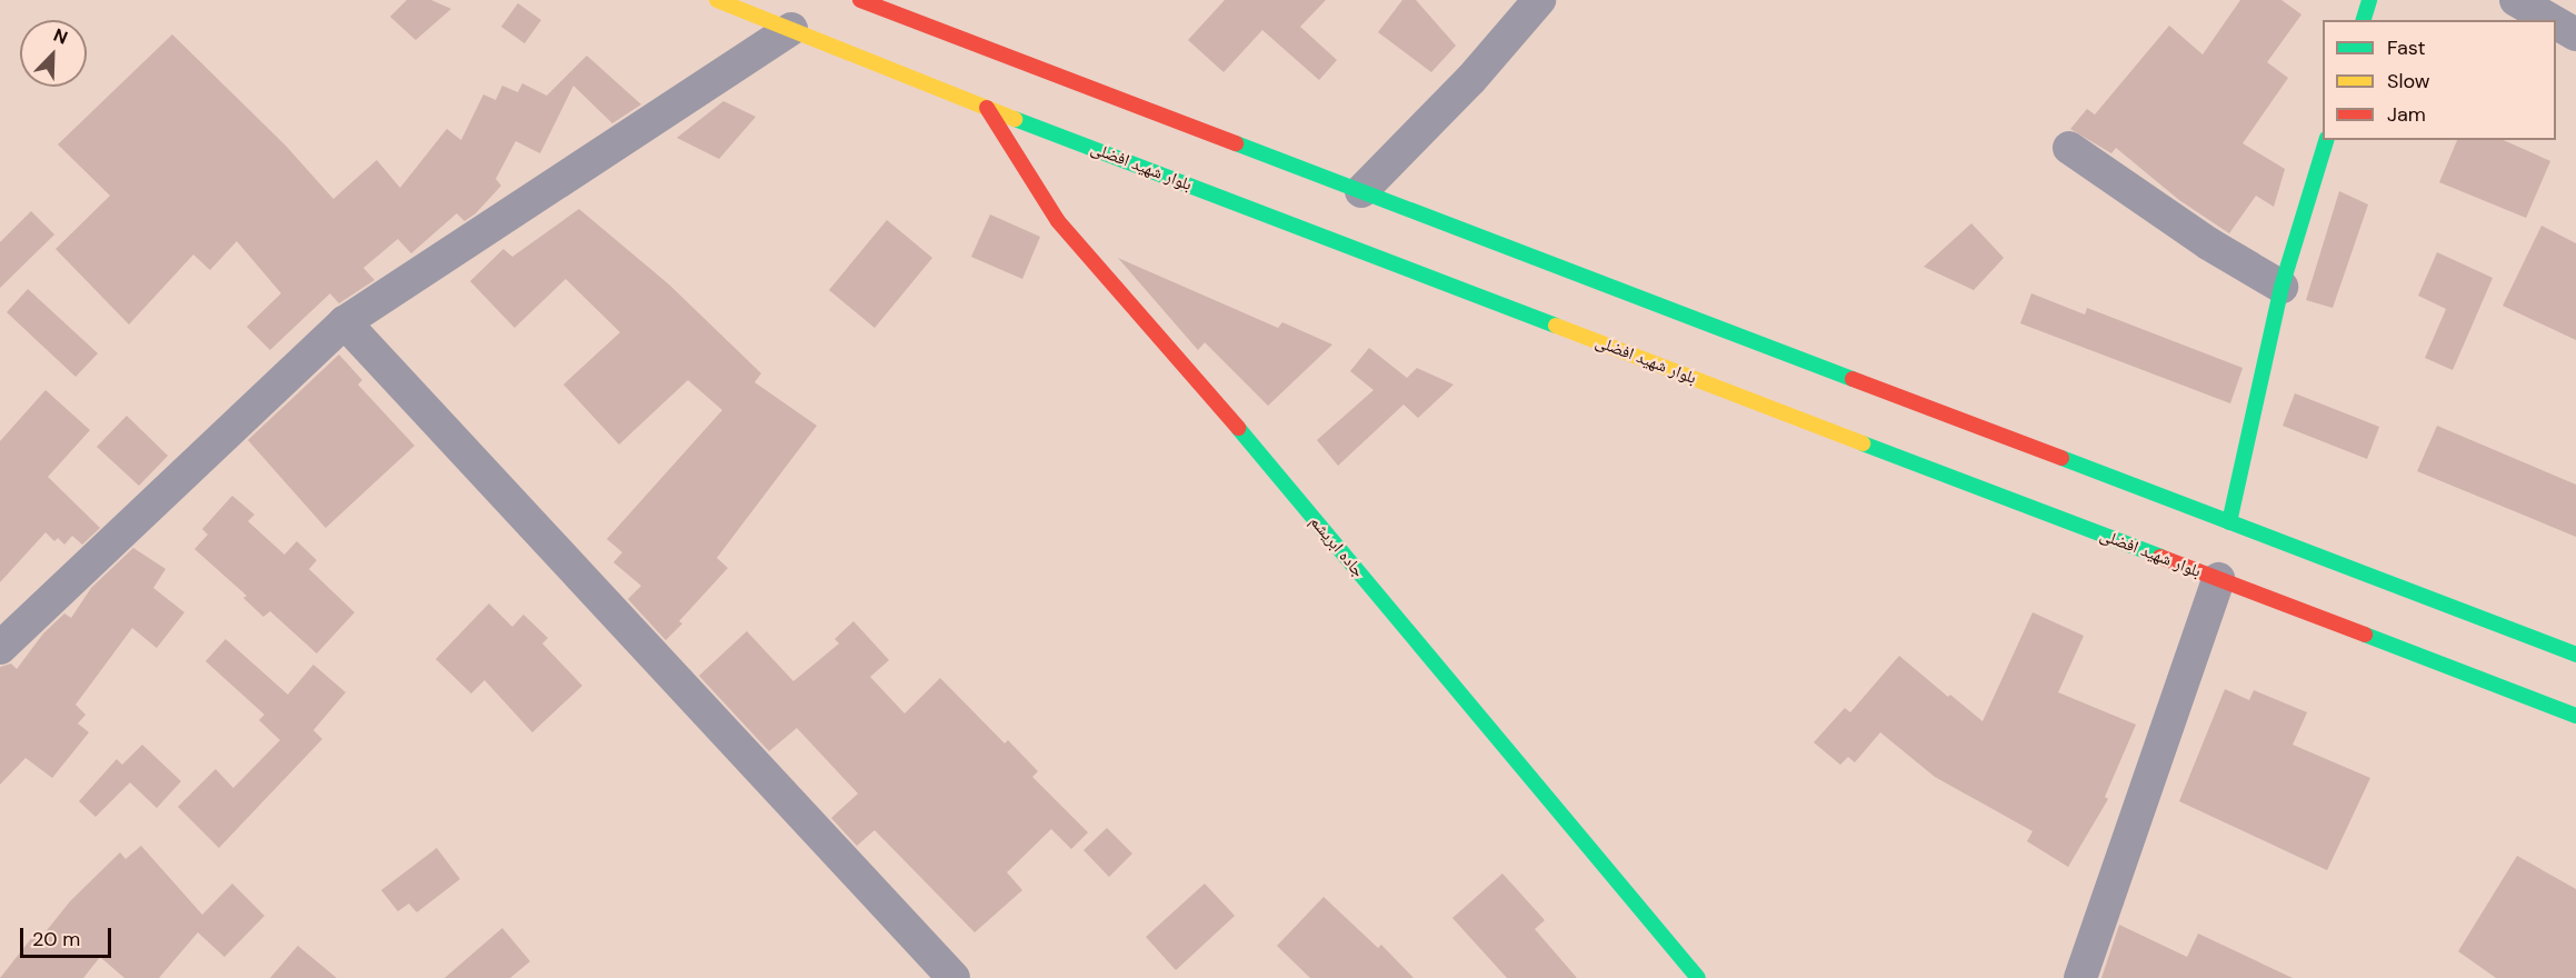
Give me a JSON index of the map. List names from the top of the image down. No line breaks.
{"streets":{"main road":["بلوار شهید افضلی","جاده ابریشم"]},"crossings":[["بلوار شهید افضلی","جاده ابریشم"]],"legend":["Fast","Slow","Jam"],"scale_bar":"20 m","north":"top right"}
